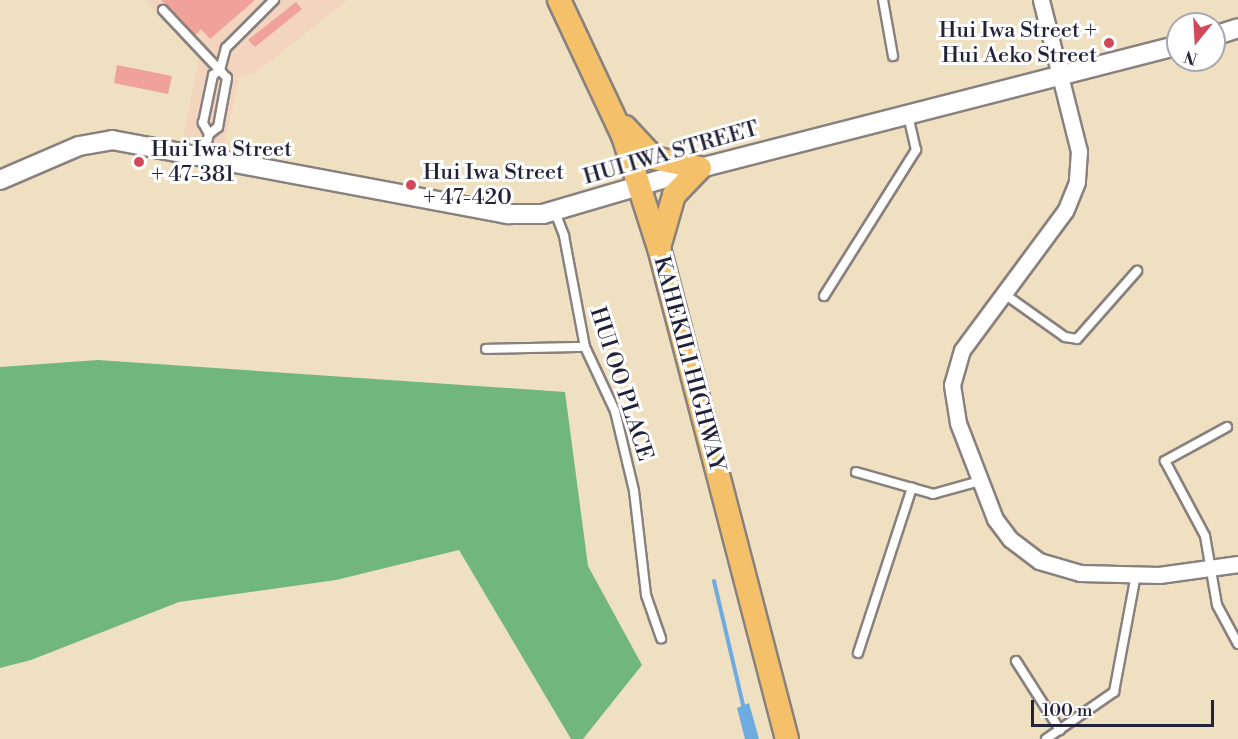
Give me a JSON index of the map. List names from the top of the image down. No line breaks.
{"streets":{"main road":["KAHEKILI HIGHWAY"],"street":["HUI IWA STREET"],"lane":["HUI OO PLACE"]},"crossings":[["HUI IWA STREET","KAHEKILI HIGHWAY"],["HUI IWA STREET","HUI OO PLACE"]],"places":["Hui Iwa Street + Hui Aeko Street","Hui Iwa Street + 47-381","Hui Iwa Street + 47-420"],"scale_bar":"100 m","north":"bottom"}
